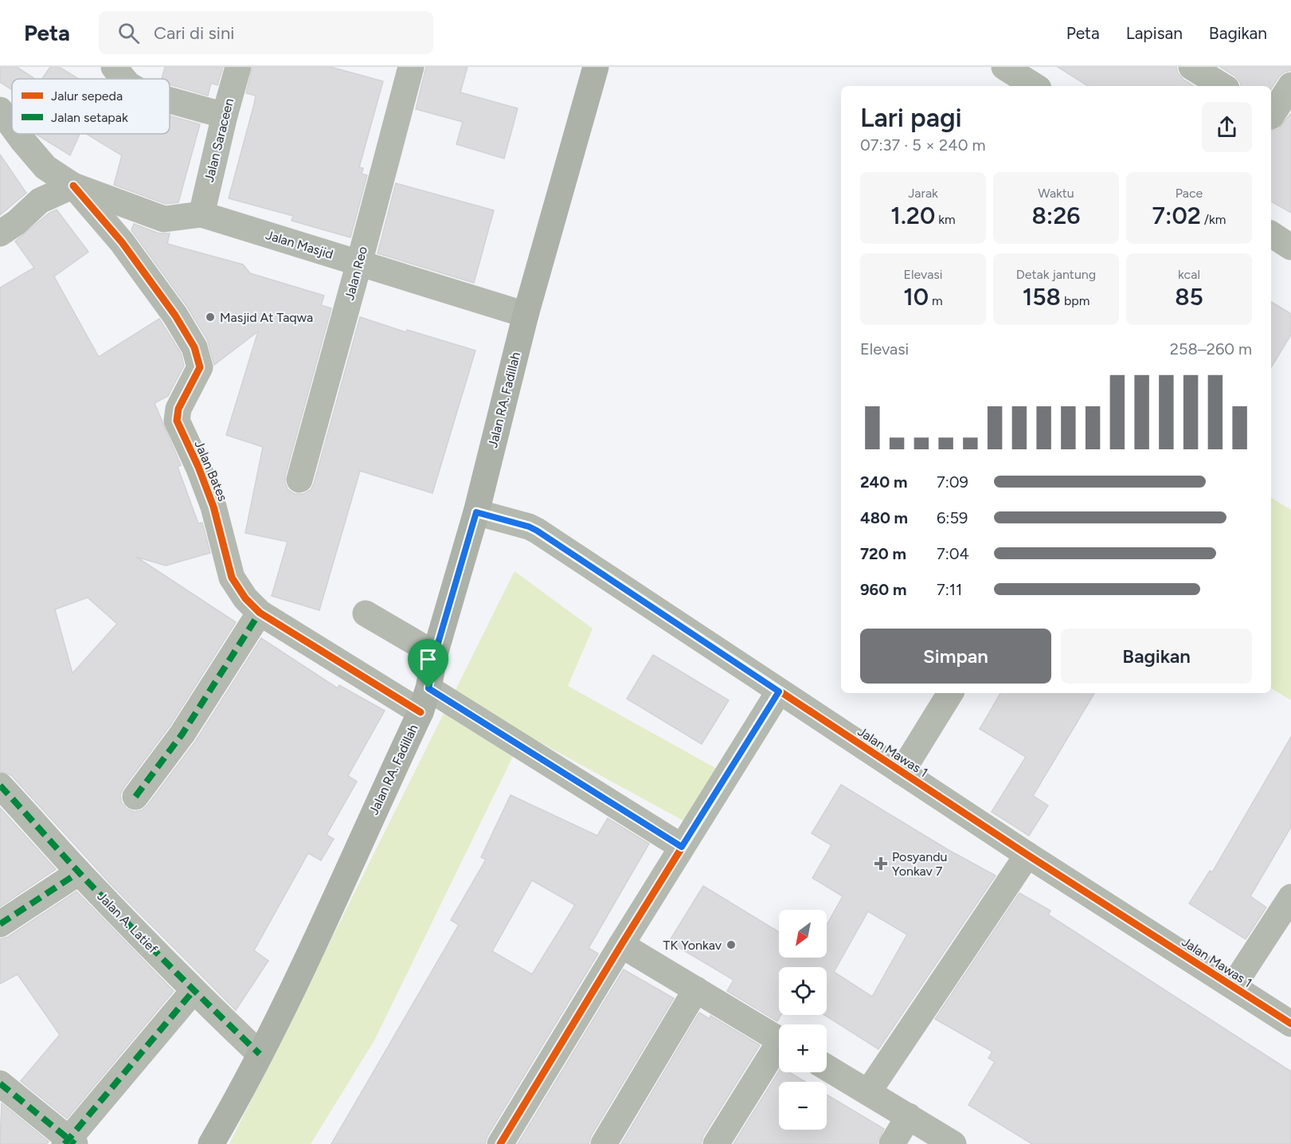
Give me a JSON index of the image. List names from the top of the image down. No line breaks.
{"streets":{"main road":["Jalan RA. Fadillah"],"street":["Jalan Saraceen","Jalan Masjid","Jalan Reo","Jalan Bates","Jalan Mawas 1","Jalan A. Latief"]},"crossings":[["Jalan Saraceen","Jalan Masjid"],["Jalan Masjid","Jalan Reo"],["Jalan Masjid","Jalan RA. Fadillah"],["Jalan Masjid","Jalan Bates"],["Jalan RA. Fadillah","Jalan Bates"],["Jalan RA. Fadillah","Jalan Mawas 1"],["Jalan RA. Fadillah","Jalan A. Latief"]],"places":{"other":["Masjid At Taqwa","TK Yonkav"],"health":["Posyandu Yonkav 7"]},"legend":["Jalur sepeda","Jalan setapak"],"north":"bottom left","page":{"header":"Peta","search":"Cari di sini","nav":["Peta","Lapisan","Bagikan"],"heading":["Lari pagi","07:37 · 5 × 240 m"],"stats":[["Jarak","1.20 km"],["Waktu","8:26"],["Pace","7:02 /km"],["Elevasi","10 m"],["Detak jantung","158 bpm"],["kcal","85"]],"chart":["Elevasi","258–260 m"],"list":[{"name":"240 m","note":"7:09"},{"name":"480 m","note":"6:59"},{"name":"720 m","note":"7:04"},{"name":"960 m","note":"7:11"}],"buttons":["Simpan","Bagikan"],"map_buttons":["+","−"]}}
